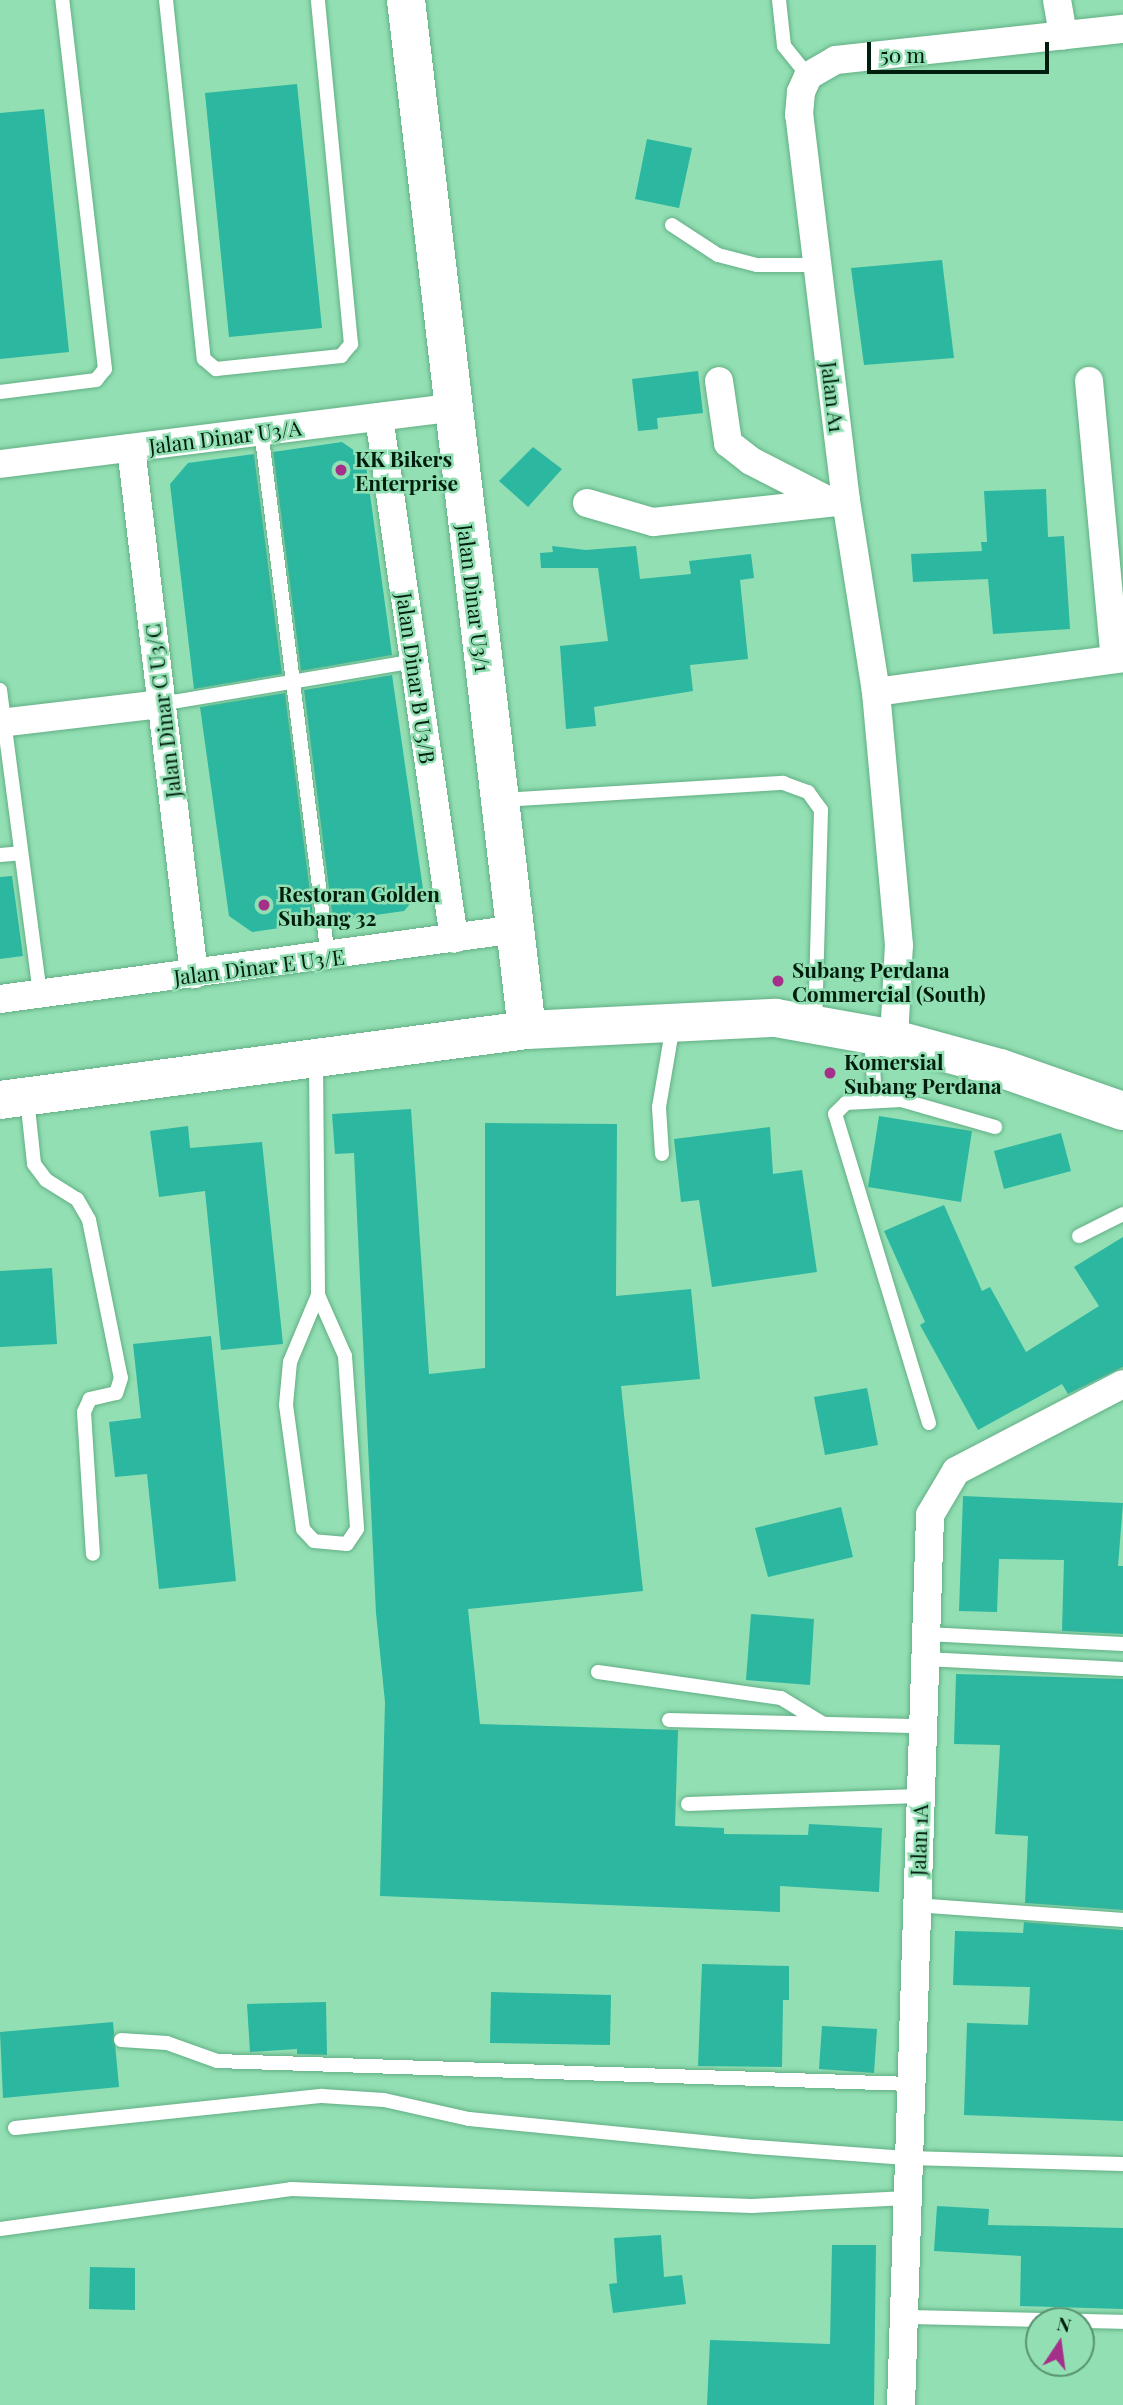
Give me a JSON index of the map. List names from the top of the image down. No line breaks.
{"streets":{"street":["Jalan A1","Jalan Dinar U3/A","Jalan Dinar U3/1","Jalan Dinar B U3/B","Jalan Dinar C U3/C","Jalan Dinar E U3/E","Jalan 1A"]},"crossings":[["Jalan Dinar U3/A","Jalan Dinar U3/1"],["Jalan Dinar U3/A","Jalan Dinar B U3/B"],["Jalan Dinar U3/A","Jalan Dinar C U3/C"],["Jalan Dinar U3/1","Jalan Dinar E U3/E"],["Jalan Dinar B U3/B","Jalan Dinar E U3/E"],["Jalan Dinar C U3/C","Jalan Dinar E U3/E"]],"places":["KK Bikers Enterprise","Restoran Golden Subang 32","Subang Perdana Commercial (South)","Komersial Subang Perdana"],"scale_bar":"50 m","north":"top"}
